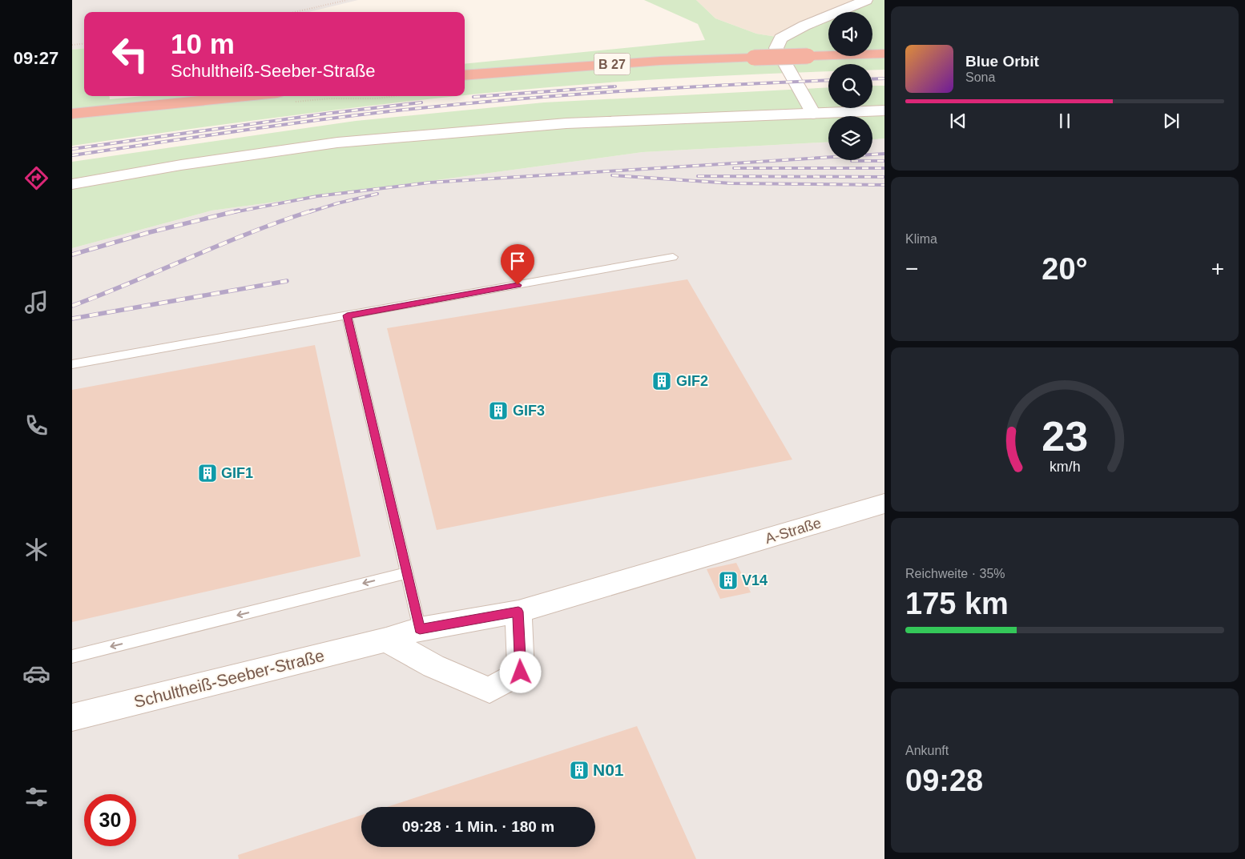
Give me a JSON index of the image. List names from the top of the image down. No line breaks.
{"streets":{"highway":["B 27"],"street":["A-Straße","Schultheiß-Seeber-Straße"]},"crossings":[["A-Straße","Schultheiß-Seeber-Straße"]],"places":{"building":["GIF2","GIF3","GIF1","V14","N01"]},"page":{"tabs":"09:27","turn":["10 m","Schultheiß-Seeber-Straße"],"song":["Blue Orbit","Sona"],"tile":["Klima",["Reichweite · 35%","175 km"],["Ankunft","09:28"]],"heat":["−","20°","+"],"limit":"30","trip":"09:28 · 1 Min. · 180 m","gauge":["23","km/h"]}}
